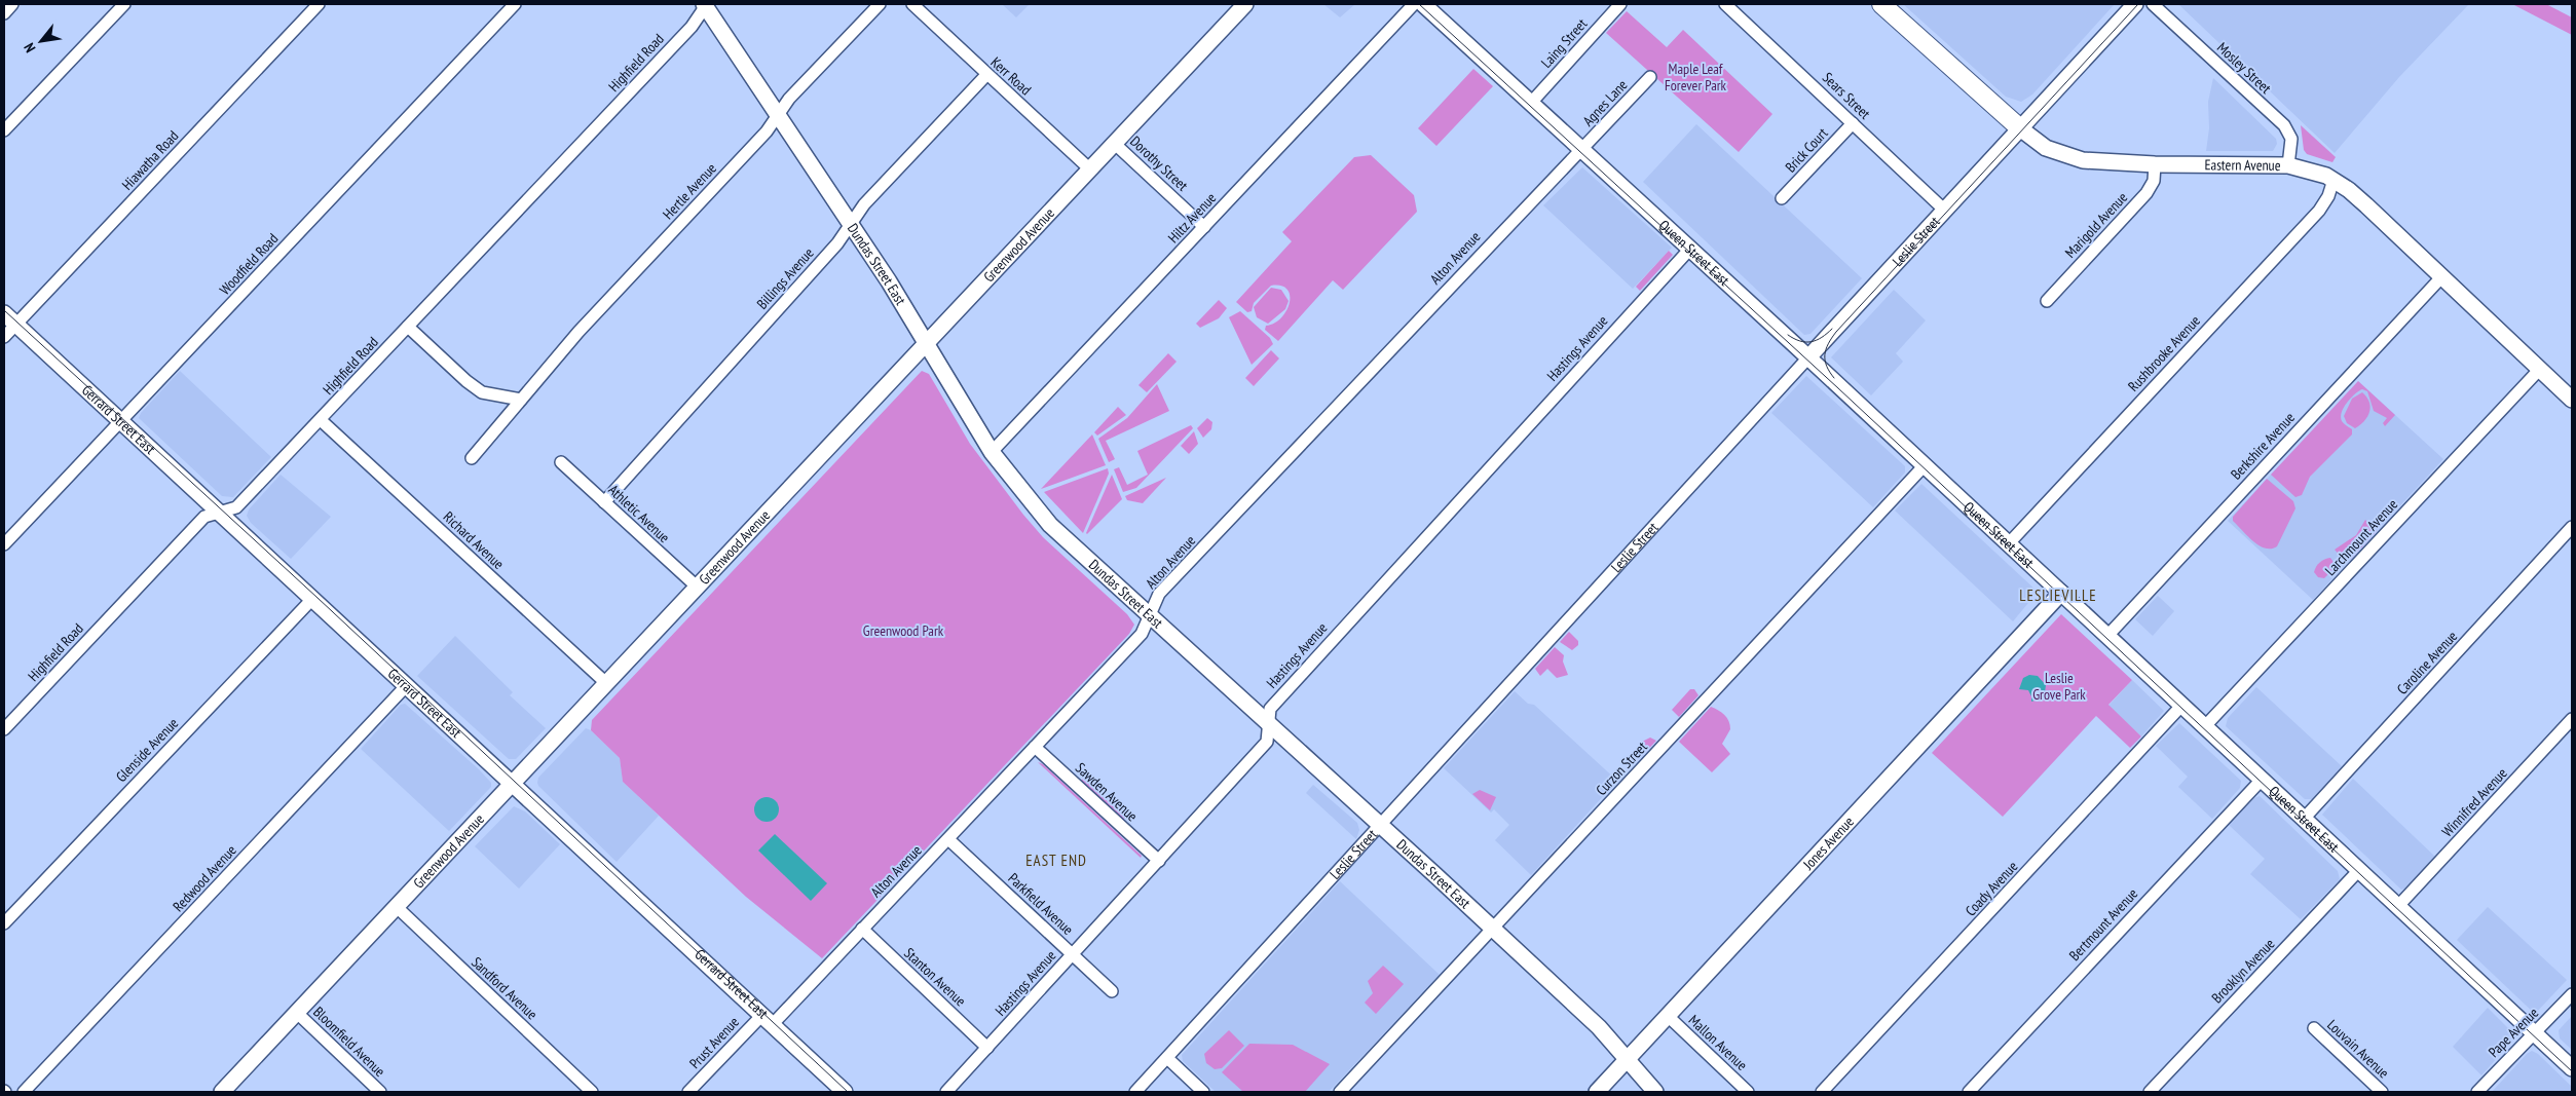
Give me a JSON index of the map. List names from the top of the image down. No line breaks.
{"streets":{"main road":["Eastern Avenue","Leslie Street","Greenwood Avenue","Queen Street East","Dundas Street East","Gerrard Street East","Jones Avenue"],"street":["Laing Street","Highfield Road","Mosley Street","Kerr Road","Sears Street","Agnes Lane","Brick Court","Hiawatha Road","Dorothy Street","Hertle Avenue","Hiltz Avenue","Marigold Avenue","Alton Avenue","Woodfield Road","Billings Avenue","Hastings Avenue","Rushbrooke Avenue","Berkshire Avenue","Athletic Avenue","Larchmount Avenue","Richard Avenue","Caroline Avenue","Glenside Avenue","Curzon Street","Sawden Avenue","Winnifred Avenue","Redwood Avenue","Coady Avenue","Parkfield Avenue","Bertmount Avenue","Brooklyn Avenue","Stanton Avenue","Sandford Avenue","Pape Avenue","Bloomfield Avenue","Prust Avenue","Mallon Avenue","Louvain Avenue"]},"crossings":[["Laing Street","Queen Street East"],["Highfield Road","Dundas Street East"],["Highfield Road","Gerrard Street East"],["Highfield Road","Richard Avenue"],["Mosley Street","Eastern Avenue"],["Kerr Road","Greenwood Avenue"],["Kerr Road","Billings Avenue"],["Sears Street","Brick Court"],["Sears Street","Leslie Street"],["Agnes Lane","Queen Street East"],["Agnes Lane","Alton Avenue"],["Hiawatha Road","Gerrard Street East"],["Dorothy Street","Hiltz Avenue"],["Dorothy Street","Greenwood Avenue"],["Eastern Avenue","Marigold Avenue"],["Eastern Avenue","Leslie Street"],["Eastern Avenue","Rushbrooke Avenue"],["Eastern Avenue","Berkshire Avenue"],["Eastern Avenue","Larchmount Avenue"],["Hertle Avenue","Dundas Street East"],["Hiltz Avenue","Dundas Street East"],["Leslie Street","Queen Street East"],["Leslie Street","Dundas Street East"],["Greenwood Avenue","Dundas Street East"],["Greenwood Avenue","Gerrard Street East"],["Greenwood Avenue","Athletic Avenue"],["Greenwood Avenue","Richard Avenue"],["Greenwood Avenue","Sandford Avenue"],["Greenwood Avenue","Bloomfield Avenue"],["Queen Street East","Alton Avenue"],["Queen Street East","Hastings Avenue"],["Queen Street East","Rushbrooke Avenue"],["Queen Street East","Berkshire Avenue"],["Queen Street East","Larchmount Avenue"],["Queen Street East","Caroline Avenue"],["Queen Street East","Curzon Street"],["Queen Street East","Winnifred Avenue"],["Queen Street East","Jones Avenue"],["Queen Street East","Coady Avenue"],["Queen Street East","Bertmount Avenue"],["Queen Street East","Brooklyn Avenue"],["Queen Street East","Pape Avenue"],["Alton Avenue","Dundas Street East"],["Alton Avenue","Gerrard Street East"],["Alton Avenue","Sawden Avenue"],["Alton Avenue","Parkfield Avenue"],["Alton Avenue","Stanton Avenue"],["Alton Avenue","Prust Avenue"],["Woodfield Road","Gerrard Street East"],["Dundas Street East","Billings Avenue"],["Dundas Street East","Hastings Avenue"],["Dundas Street East","Curzon Street"],["Dundas Street East","Jones Avenue"],["Billings Avenue","Athletic Avenue"],["Hastings Avenue","Sawden Avenue"],["Hastings Avenue","Parkfield Avenue"],["Hastings Avenue","Stanton Avenue"],["Gerrard Street East","Glenside Avenue"],["Gerrard Street East","Redwood Avenue"],["Gerrard Street East","Prust Avenue"],["Jones Avenue","Mallon Avenue"]],"districts":["LESLIEVILLE","EAST END"],"parks":["Maple Leaf Forever Park","Greenwood Park","Leslie Grove Park"],"north":"bottom left"}
